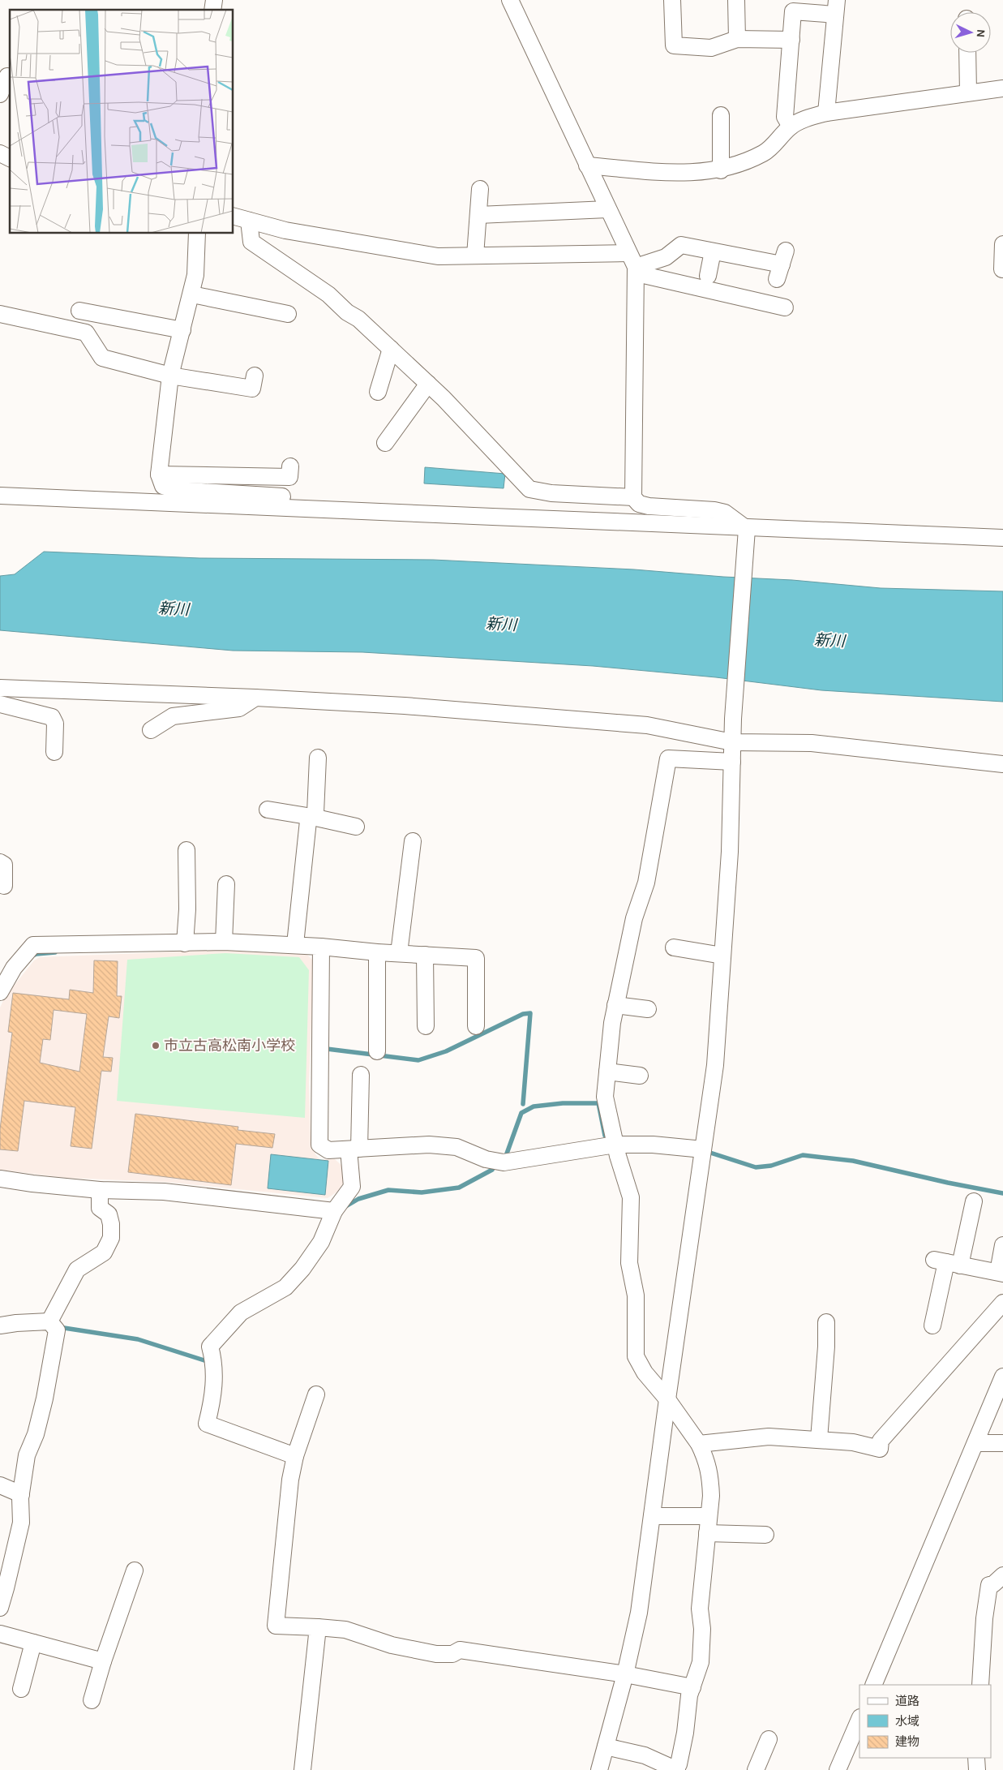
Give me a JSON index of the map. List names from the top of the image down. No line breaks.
{"water":["新川"],"places":["市立古高松南小学校"],"legend":["道路","水域","建物"],"north":"right"}
